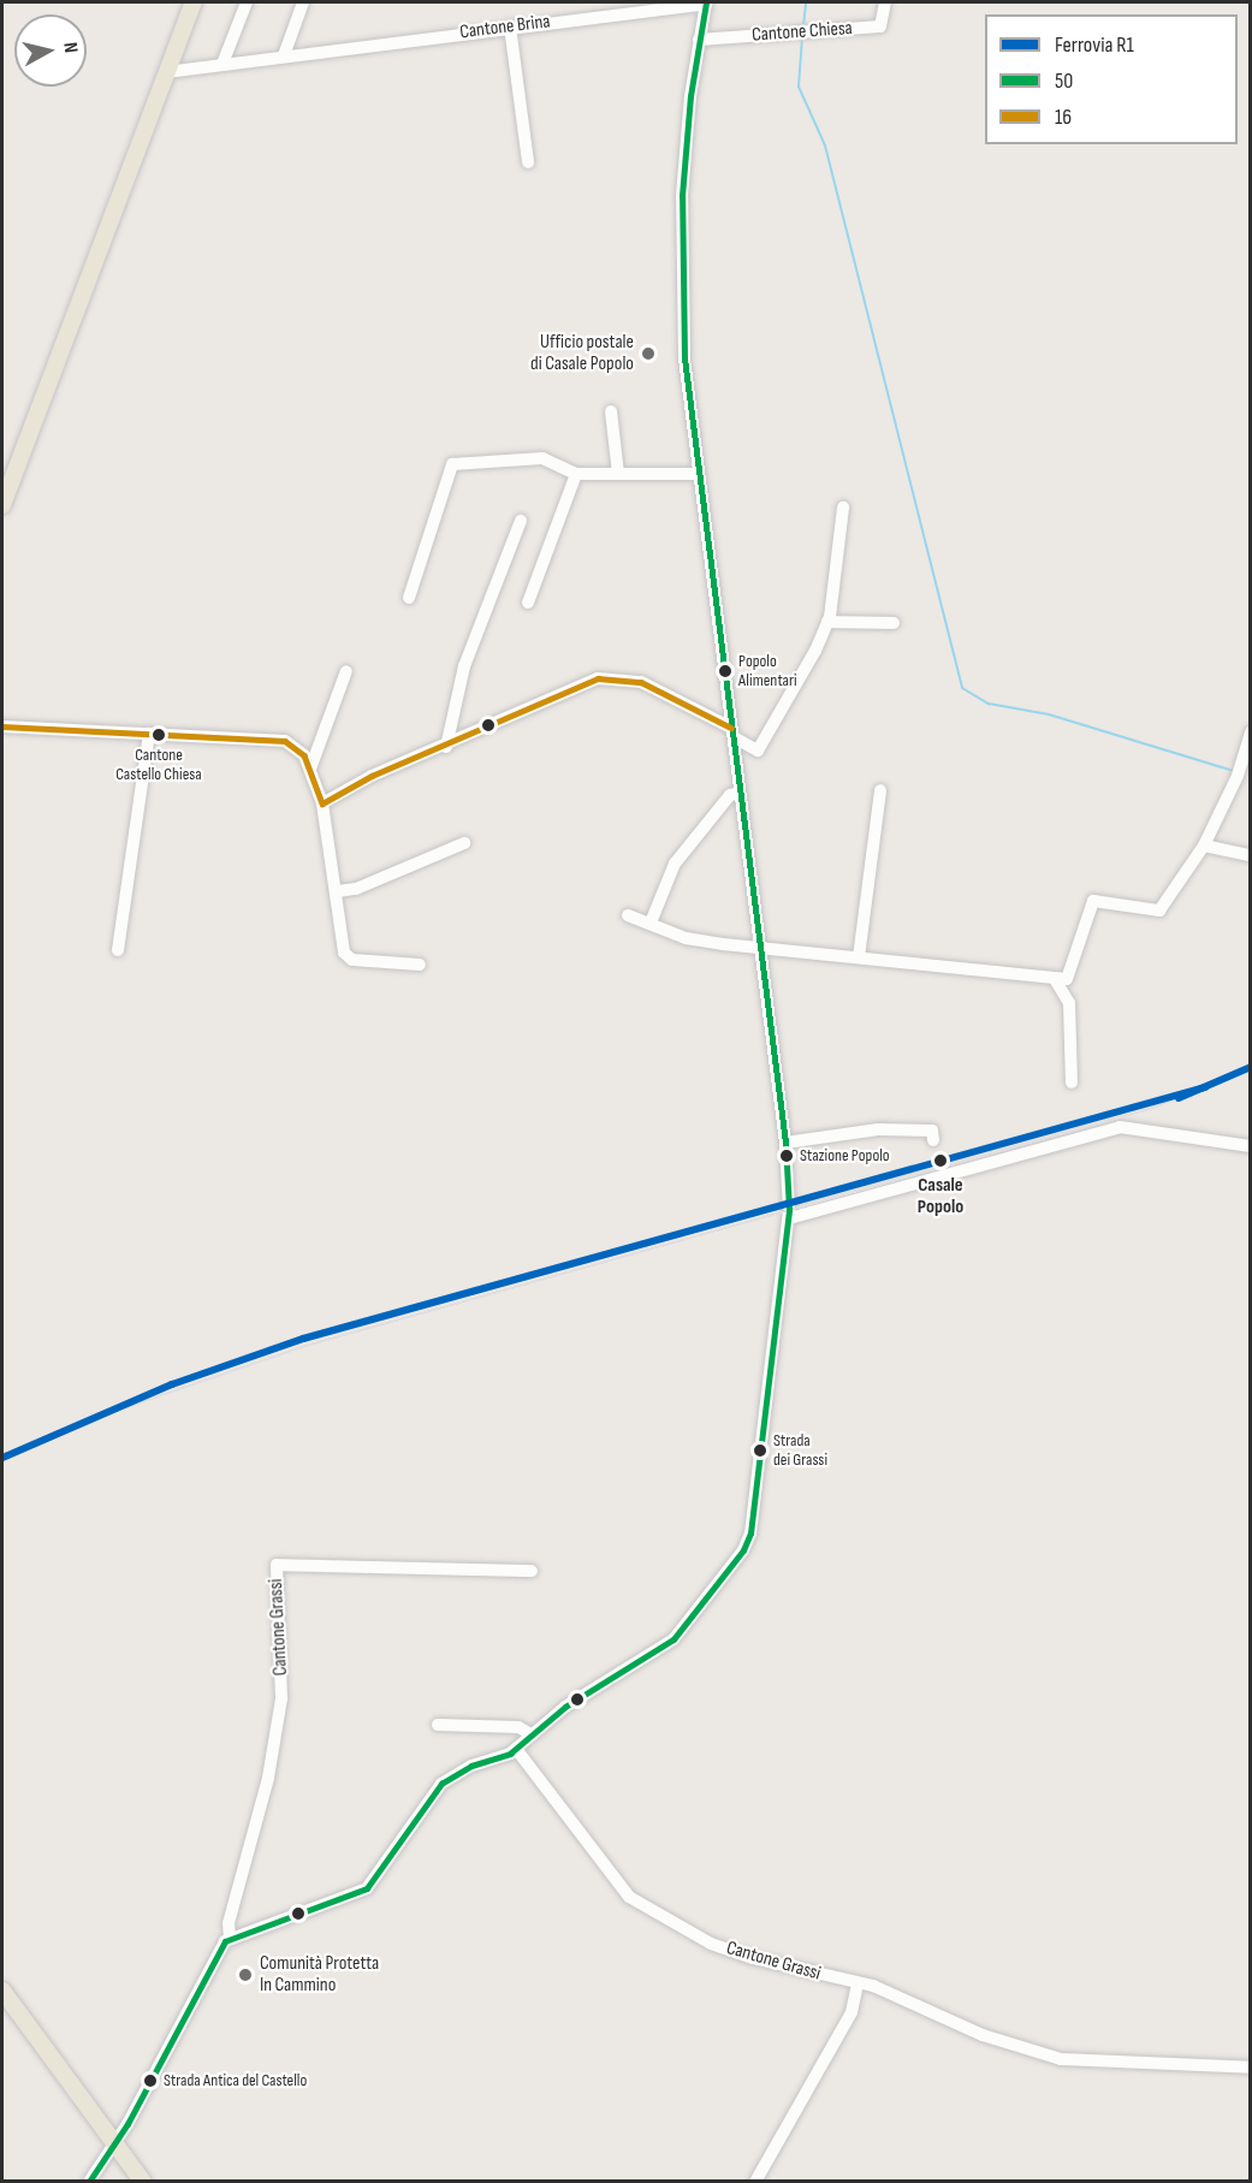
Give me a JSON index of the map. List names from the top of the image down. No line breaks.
{"streets":{"street":["Cantone Brina","Cantone Chiesa","Cantone Grassi"]},"crossings":[["Cantone Brina","Cantone Chiesa"]],"places":["Ufficio postale di Casale Popolo","Popolo Alimentari","Cantone Castello Chiesa","Stazione Popolo","Casale Popolo","Strada dei Grassi","Comunità Protetta In Cammino","Strada Antica del Castello"],"lines":["transit line 50","transit line 16","rail line R1"],"legend":["Ferrovia R1","50","16"],"north":"right"}
